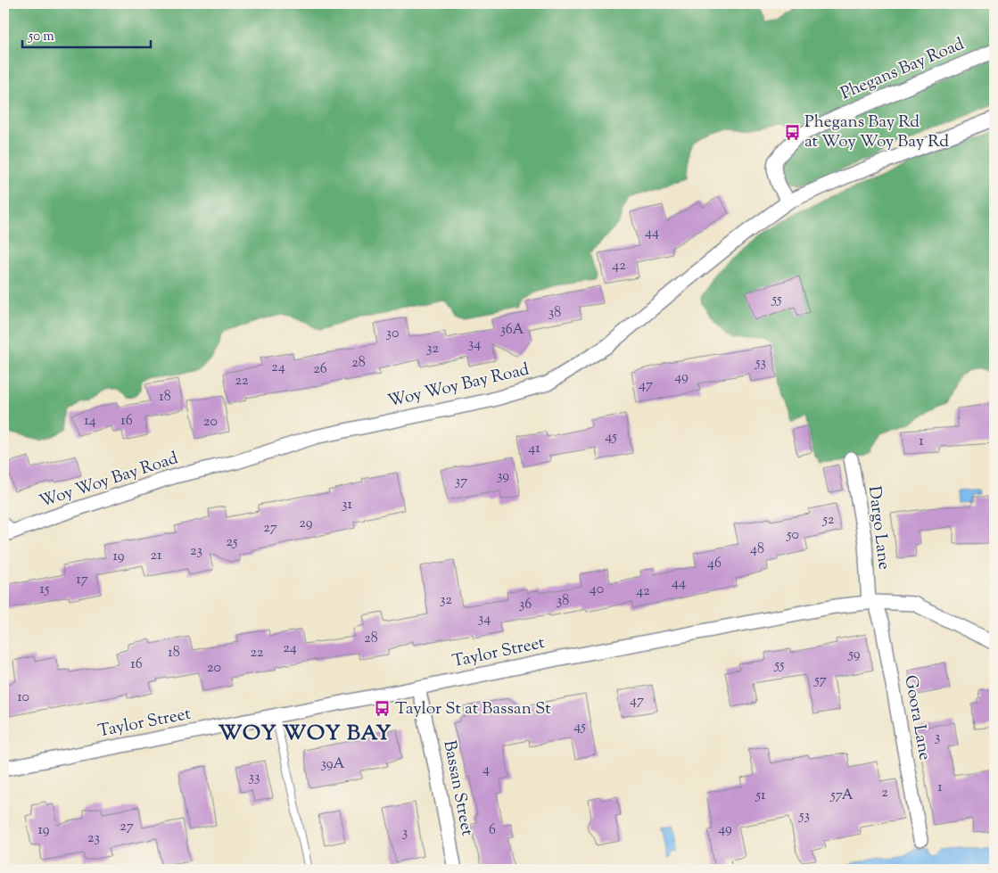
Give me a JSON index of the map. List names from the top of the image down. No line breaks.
{"streets":{"street":["Phegans Bay Road","Woy Woy Bay Road","Dargo Lane","Taylor Street","Goora Lane","Bassan Street"]},"crossings":[["Phegans Bay Road","Woy Woy Bay Road"],["Dargo Lane","Taylor Street"],["Dargo Lane","Goora Lane"],["Taylor Street","Goora Lane"],["Taylor Street","Bassan Street"]],"districts":["WOY WOY BAY"],"places":{"bus stop":["Phegans Bay Rd at Woy Woy Bay Rd","Taylor St at Bassan St"]},"house_numbers":["44","42","55","38","36A","30","34","32","28","53","24","26","49","22","47","18","14","16","20","45","1","41","39","37","31","52","29","27","50","25","48","23","21","19","46","17","44","15","40","42","32","38","36","34","28","24","18","22","59","16","55","20","57","10","47","45","3","39A","4","33","1","2","51","57A","53","27","49","19","6","3","23"],"scale_bar":"50 m"}
